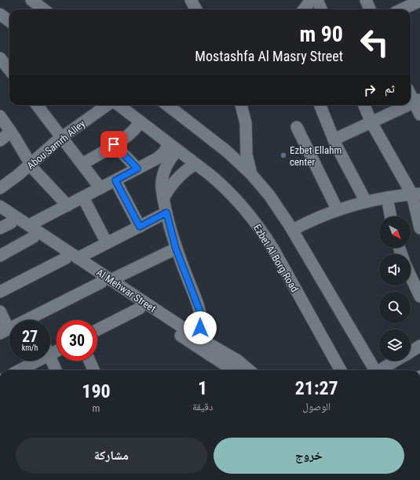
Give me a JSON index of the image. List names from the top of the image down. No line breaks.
{"streets":{"street":["Abou Samrh Alley","Ezbet Al Borg Road","Al Mehwar Street"]},"places":["Ezbet Ellahm center"],"north":"bottom right","page":{"turn":["90 m","Mostashfa Al Masry Street"],"then":"ثم","speed":"27 km/h","limit":"30","eta":["21:27","الوصول","1","دقيقة","190","m"],"buttons":["خروج","مشاركة"]}}
